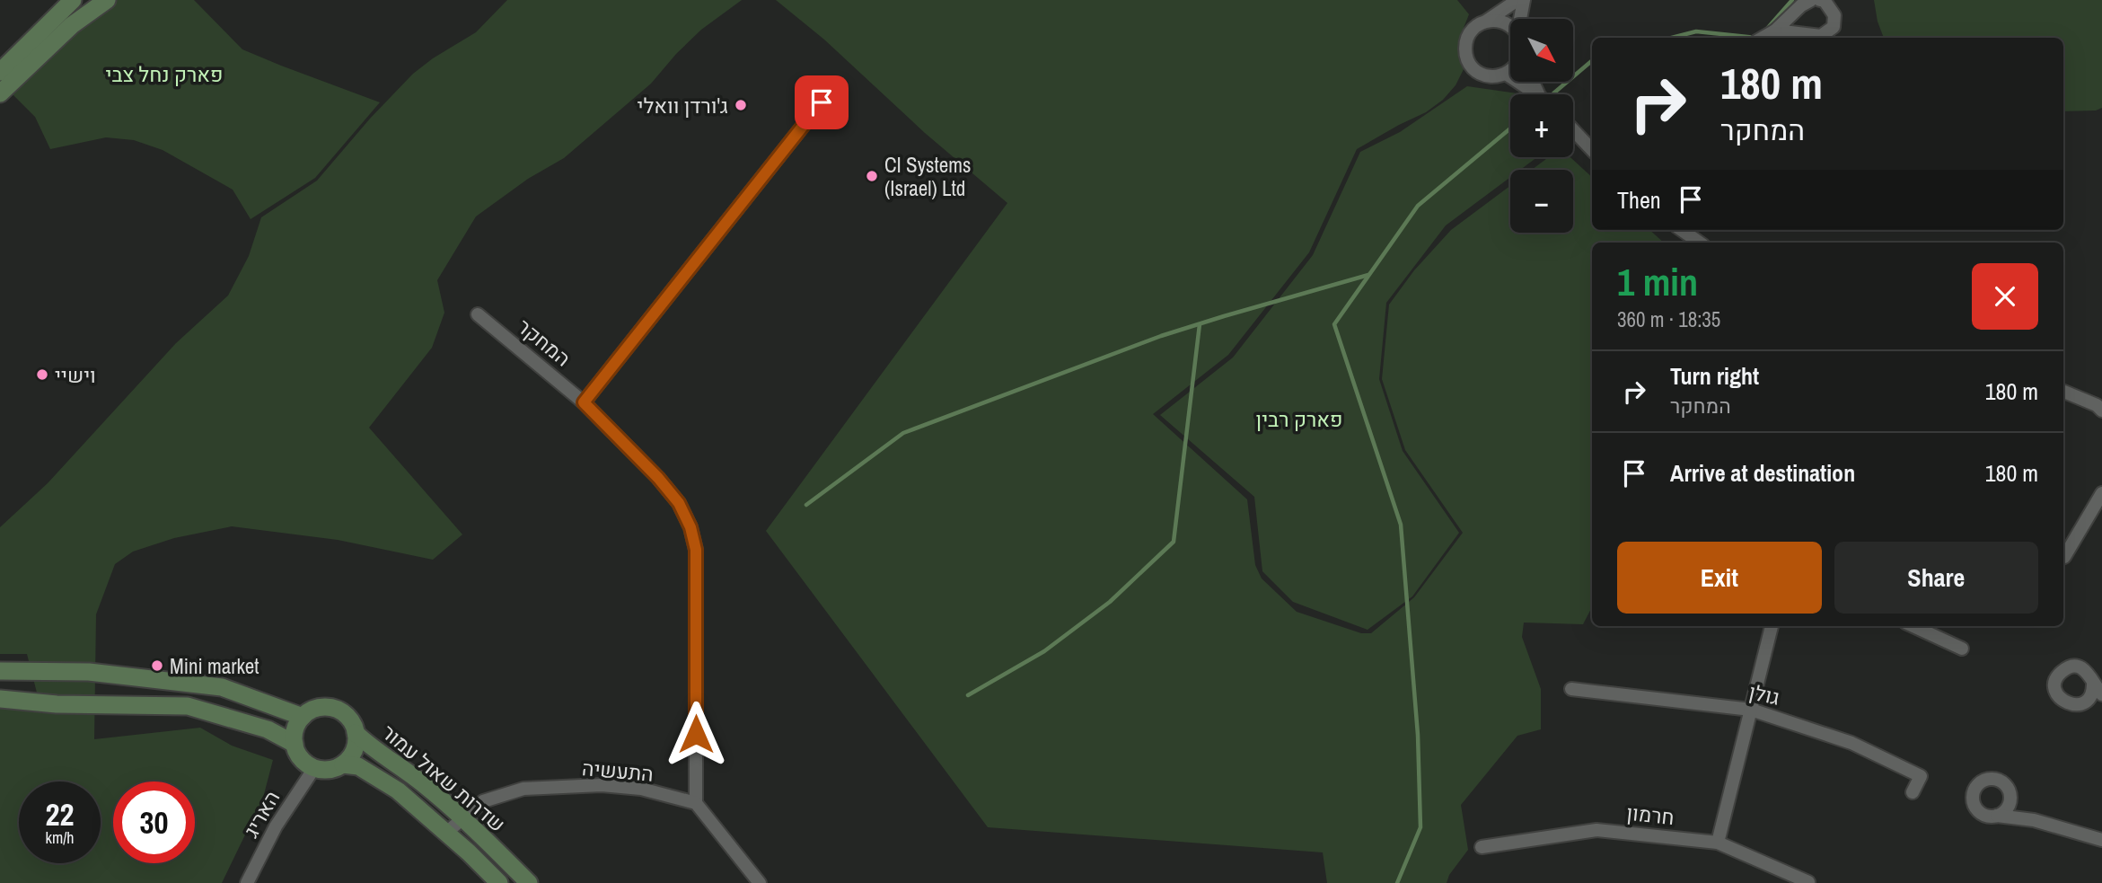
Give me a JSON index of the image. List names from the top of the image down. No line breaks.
{"streets":{"street":["המחקר","גולן","התעשיה","שדרות שאול עמור","האריג","חרמון"]},"crossings":[["המחקר","התעשיה"],["התעשיה","שדרות שאול עמור"],["שדרות שאול עמור","האריג"]],"parks":["פארק נחל צבי","פארק רבין"],"places":["ג'ורדן וואלי","CI Systems (Israel) Ltd","וישיי","Mini market"],"north":"bottom right","page":{"map_buttons":["+","−"],"turn":["180 m","המחקר"],"then":"Then","heading":["1 min","360 m · 18:35"],"list":[{"name":"Turn right","note":"המחקר","value":"180 m"},{"name":"Arrive at destination","value":"180 m"}],"buttons":["Exit","Share"],"speed":"22 km/h","limit":"30"}}
